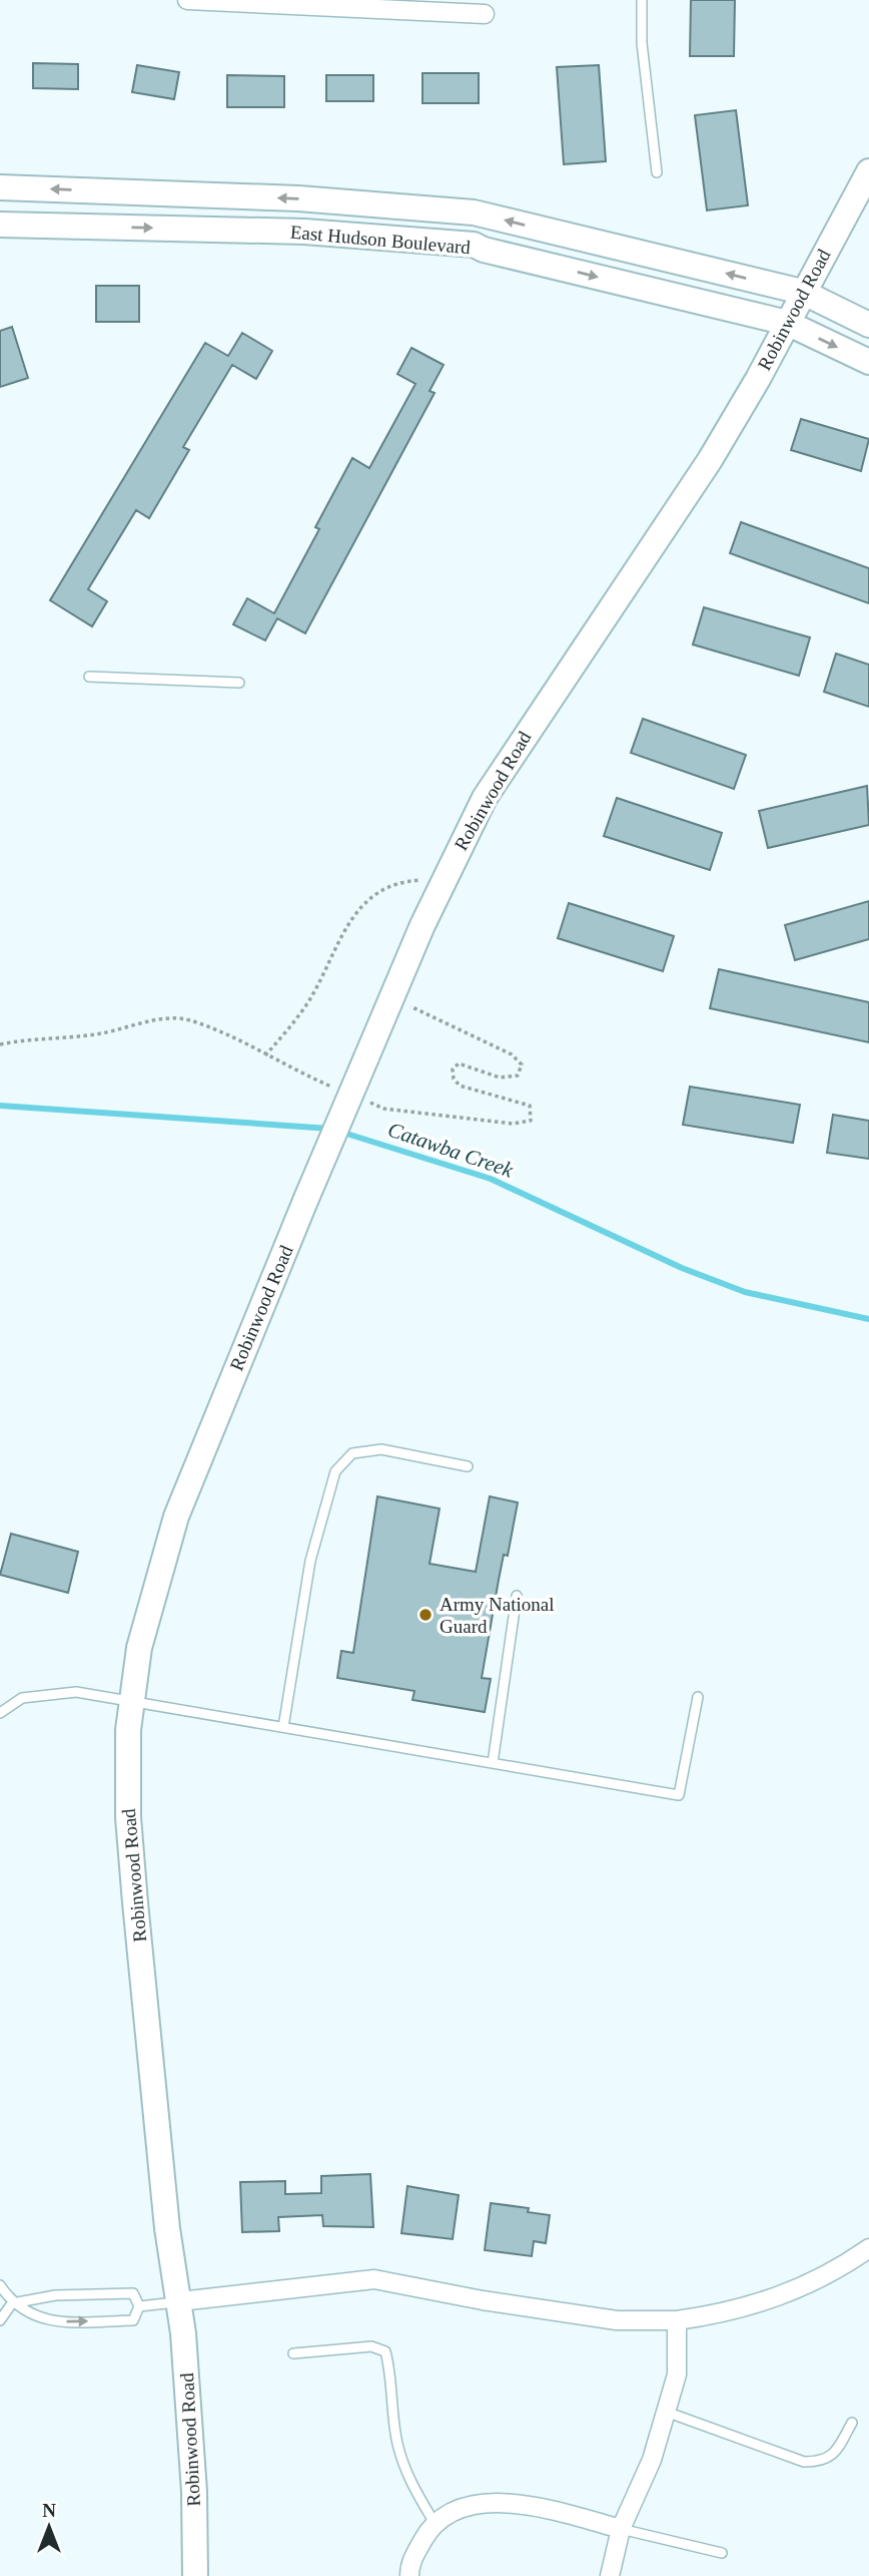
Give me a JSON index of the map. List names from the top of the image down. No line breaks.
{"streets":{"main road":["East Hudson Boulevard","Robinwood Road"]},"crossings":[["East Hudson Boulevard","Robinwood Road"]],"water":["Catawba Creek"],"places":["Army National Guard"],"north":"top"}
